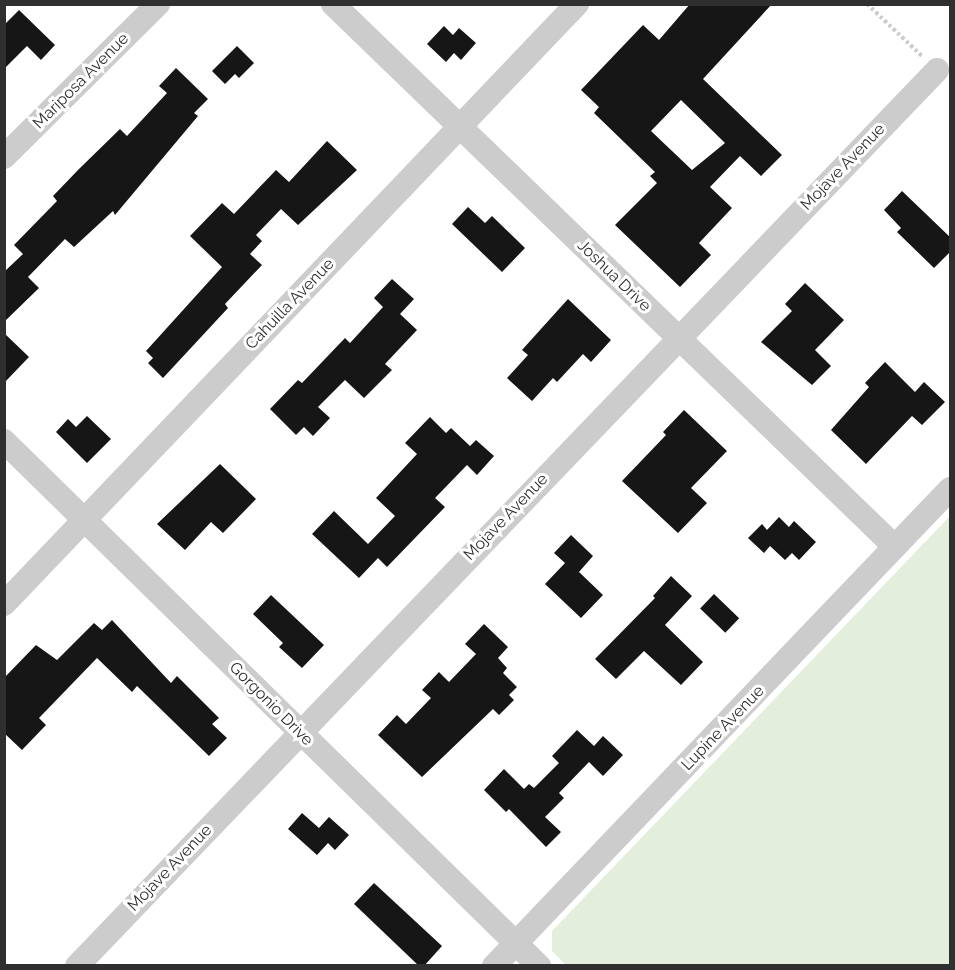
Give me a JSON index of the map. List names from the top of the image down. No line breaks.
{"streets":{"street":["Mariposa Avenue","Mojave Avenue","Joshua Drive","Cahuilla Avenue","Gorgonio Drive","Lupine Avenue"]},"crossings":[["Mojave Avenue","Joshua Drive"],["Mojave Avenue","Gorgonio Drive"],["Joshua Drive","Cahuilla Avenue"],["Joshua Drive","Lupine Avenue"],["Cahuilla Avenue","Gorgonio Drive"],["Gorgonio Drive","Lupine Avenue"]]}
